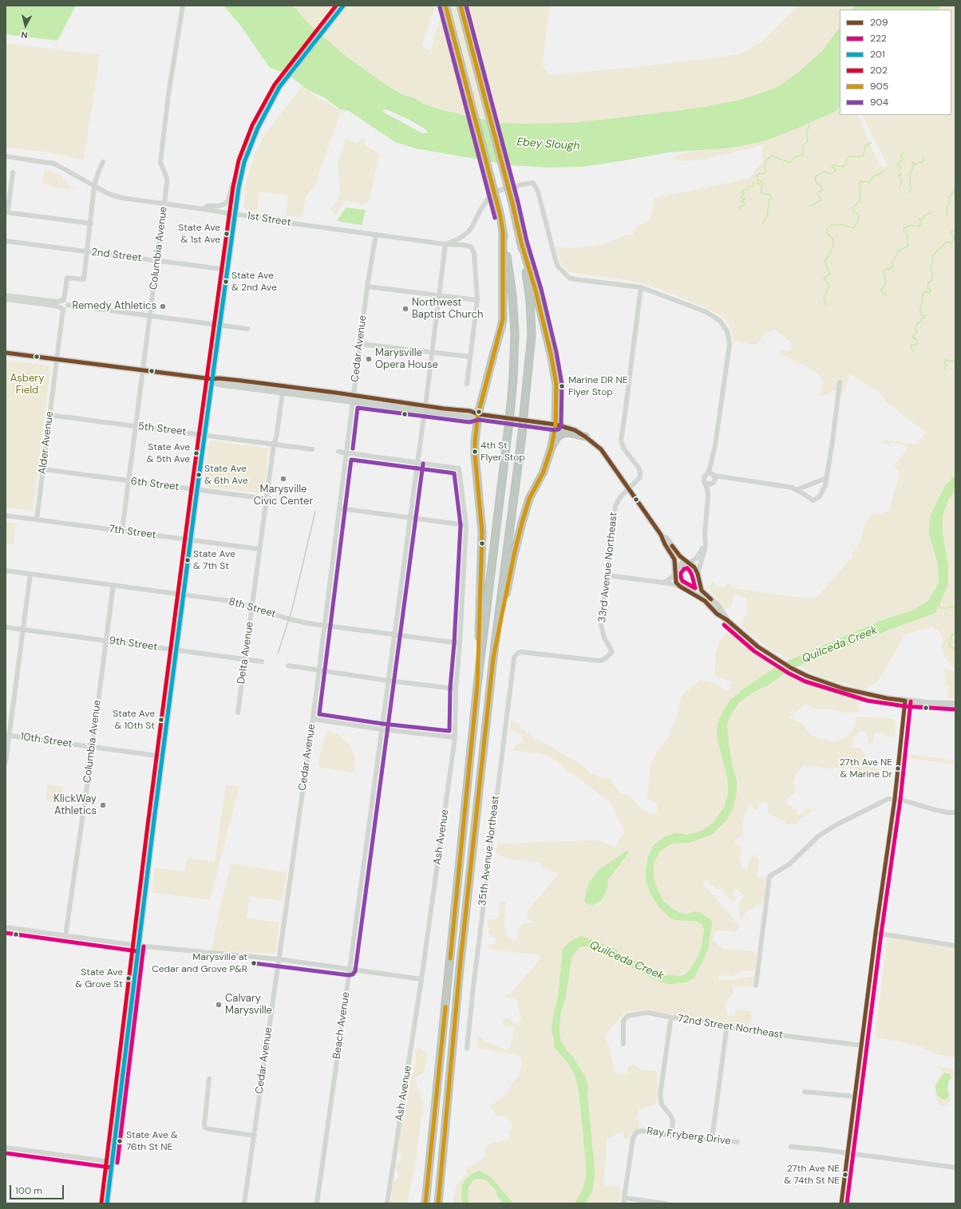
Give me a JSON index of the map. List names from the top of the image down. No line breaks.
{"streets":{"street":["1st Street","Columbia Avenue","2nd Street","Cedar Avenue","5th Street","Alder Avenue","6th Street","7th Street","33rd Avenue Northeast","8th Street","9th Street","Delta Avenue","10th Street","Ash Avenue","35th Avenue Northeast","Beach Avenue","72nd Street Northeast","Ray Fryberg Drive"]},"crossings":[["1st Street","Columbia Avenue"],["1st Street","Cedar Avenue"],["1st Street","Alder Avenue"],["1st Street","Beach Avenue"],["Columbia Avenue","2nd Street"],["Columbia Avenue","5th Street"],["Columbia Avenue","6th Street"],["Columbia Avenue","7th Street"],["Columbia Avenue","8th Street"],["Columbia Avenue","9th Street"],["Columbia Avenue","10th Street"],["2nd Street","Alder Avenue"],["Cedar Avenue","8th Street"],["5th Street","Alder Avenue"],["5th Street","Delta Avenue"],["Alder Avenue","6th Street"],["Alder Avenue","7th Street"],["6th Street","Delta Avenue"],["7th Street","Delta Avenue"],["33rd Avenue Northeast","35th Avenue Northeast"],["8th Street","Delta Avenue"],["8th Street","Ash Avenue"],["8th Street","Beach Avenue"],["9th Street","Delta Avenue"],["Ash Avenue","Beach Avenue"]],"water":["Ebey Slough","Quilceda Creek"],"parks":["Asbery Field"],"places":["State Ave & 1st Ave","State Ave & 2nd Ave","Remedy Athletics","Northwest Baptist Church","Marysville Opera House","Marine DR NE Flyer Stop","4th St Flyer Stop","State Ave & 5th Ave","State Ave & 6th Ave","Marysville Civic Center","State Ave & 7th St","State Ave & 10th St","27th Ave NE & Marine Dr","KlickWay Athletics","Marysville at Cedar and Grove P&R","State Ave & Grove St","Calvary Marysville","State Ave & 76th St NE","27th Ave NE & 74th St NE"],"lines":["transit line 201","transit line 202","transit line 905","transit line 904","transit line 209","transit line 222"],"legend":["209","222","201","202","905","904"],"scale_bar":"100 m","north":"bottom"}
